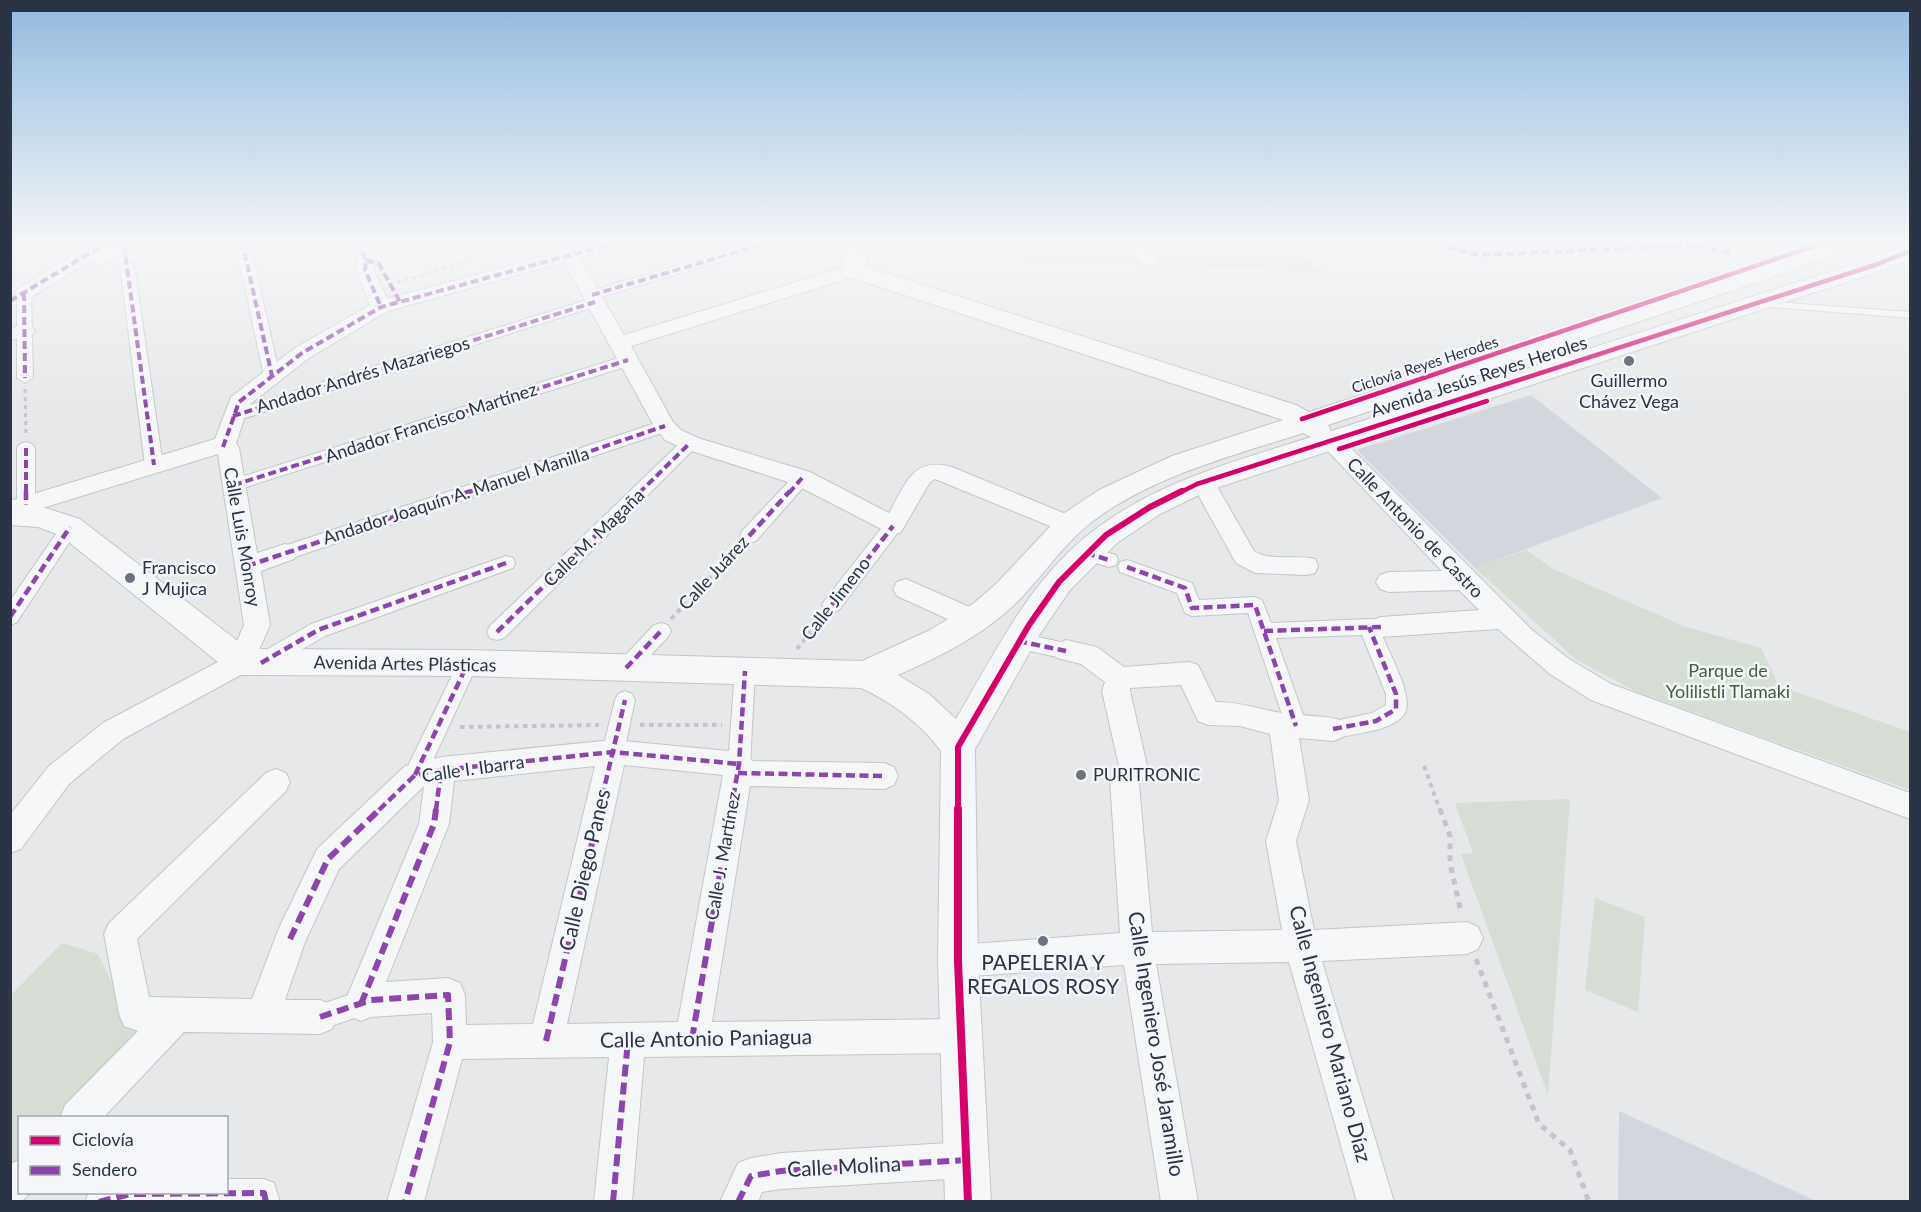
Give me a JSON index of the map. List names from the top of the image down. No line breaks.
{"streets":{"street":["Andador Andrés Mazariegos","Avenida Jesús Reyes Heroles","Andador Francisco Martínez","Andador Joaquín A. Manuel Manilla","Calle Antonio de Castro","Calle Luis Monroy","Calle M. Magaña","Calle Juárez","Calle Jimeno","Avenida Artes Plásticas","Calle I. Ibarra","Calle J. Martínez","Calle Diego Panes","Calle Ingeniero Mariano Díaz","Calle Antonio Paniagua","Calle Ingeniero José Jaramillo","Calle Molina"],"cycle path":["Ciclovía Reyes Herodes"]},"crossings":[["Avenida Jesús Reyes Heroles","Calle Antonio de Castro"],["Avenida Jesús Reyes Heroles","Avenida Artes Plásticas"],["Andador Francisco Martínez","Calle Luis Monroy"],["Andador Joaquín A. Manuel Manilla","Calle Luis Monroy"],["Calle Antonio de Castro","Avenida Artes Plásticas"],["Calle Luis Monroy","Avenida Artes Plásticas"],["Calle Jimeno","Avenida Artes Plásticas"],["Avenida Artes Plásticas","Calle J. Martínez"],["Calle I. Ibarra","Calle J. Martínez"],["Calle I. Ibarra","Calle Diego Panes"],["Calle J. Martínez","Calle Antonio Paniagua"],["Calle Diego Panes","Calle Antonio Paniagua"]],"parks":["Parque de Yolilistli Tlamaki"],"places":["Guillermo Chávez Vega","Francisco J Mujica","PURITRONIC","PAPELERIA Y REGALOS ROSY"],"legend":["Ciclovía","Sendero"]}
